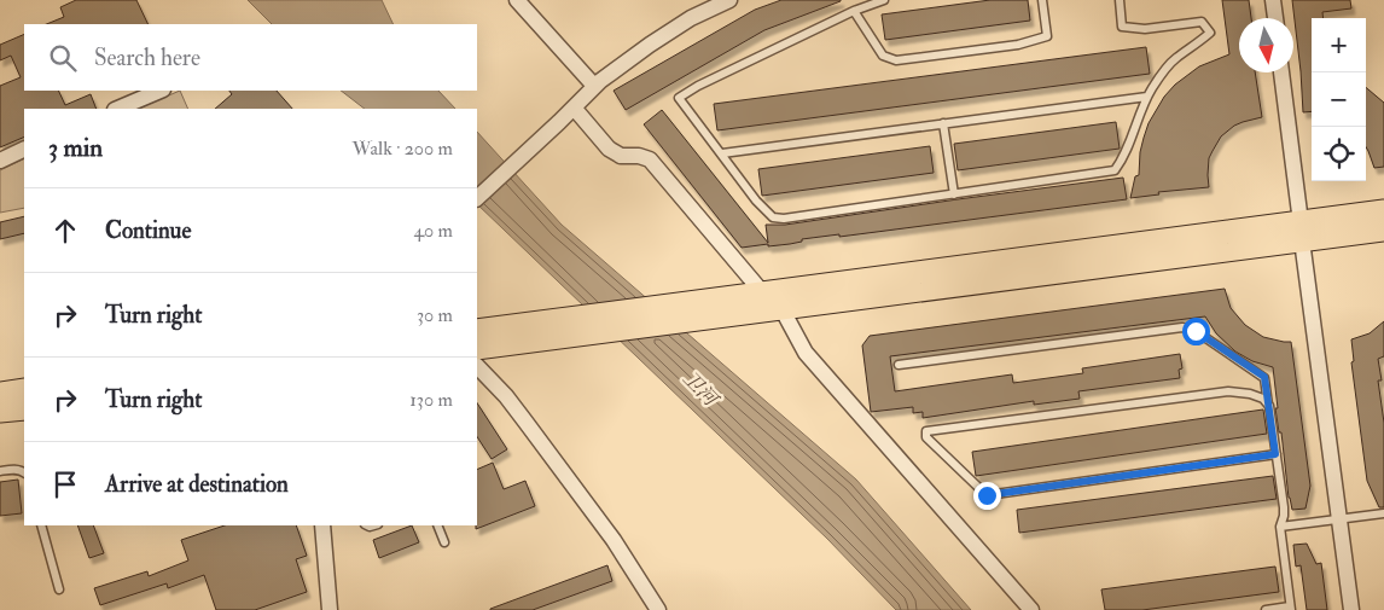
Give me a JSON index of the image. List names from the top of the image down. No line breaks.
{"water":["卫河"],"north":"bottom","page":{"map_buttons":["+","−"],"search":"Search here","heading":["3 min","Walk · 200 m"],"list":[["Continue","40 m"],["Turn right","30 m"],["Turn right","130 m"],"Arrive at destination"]}}
